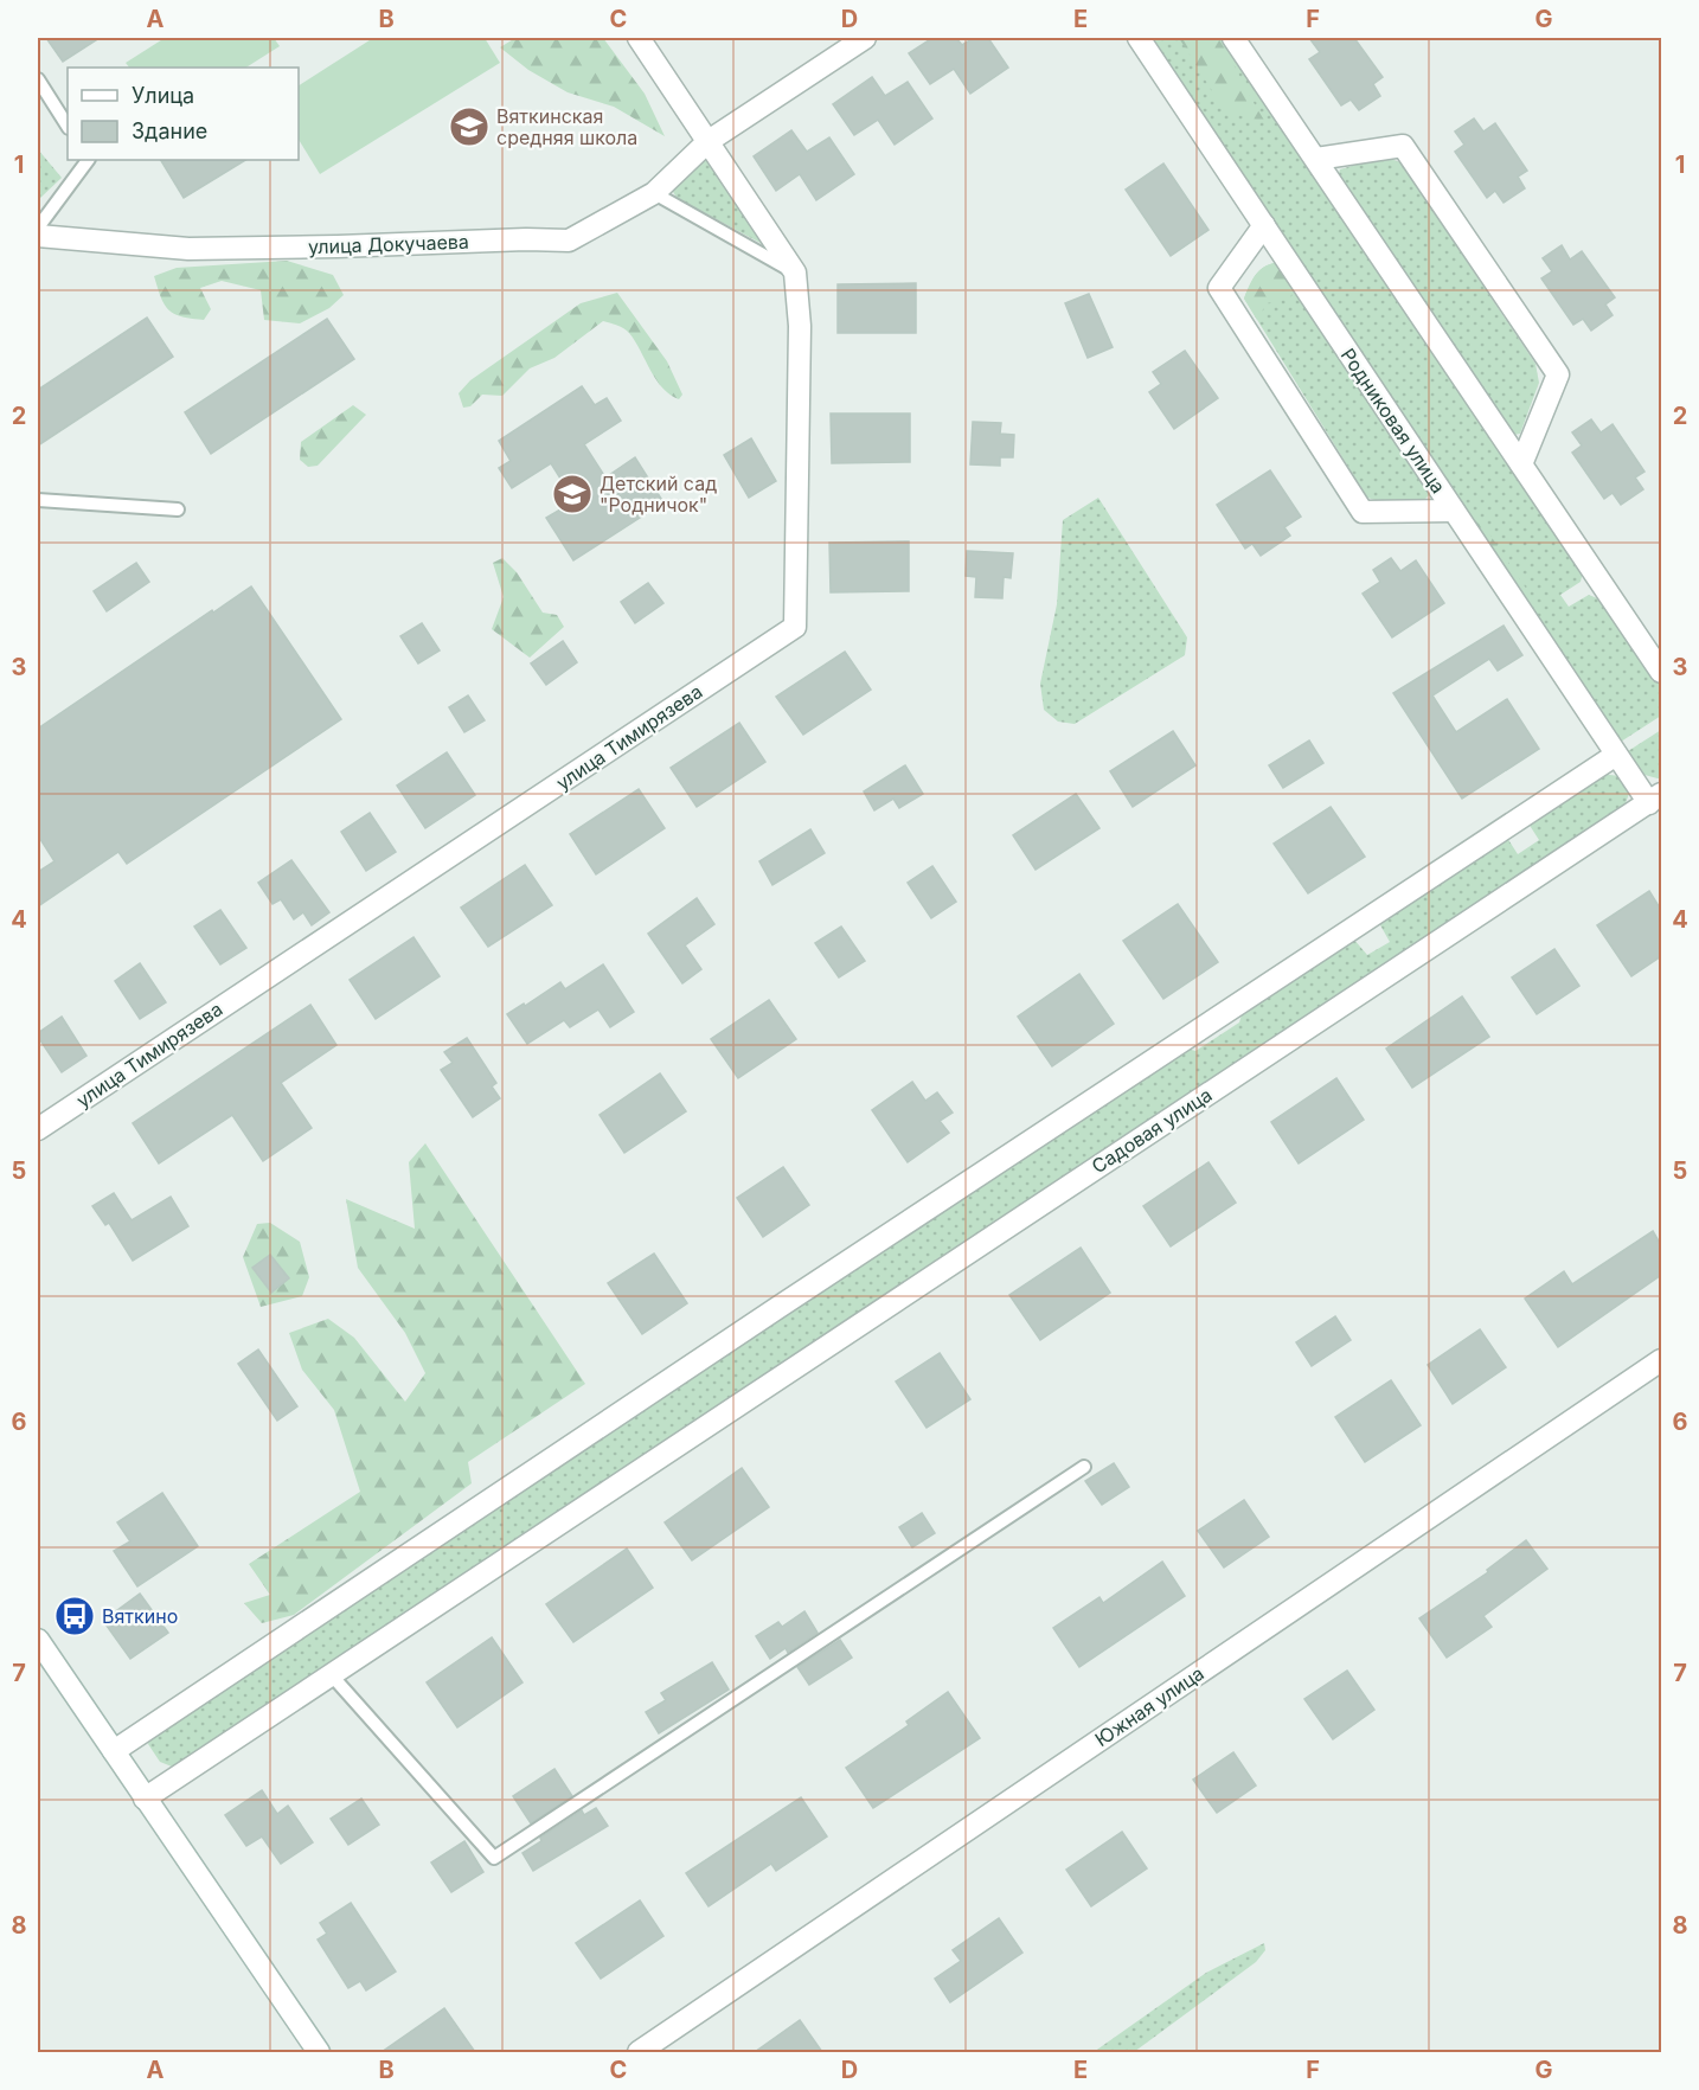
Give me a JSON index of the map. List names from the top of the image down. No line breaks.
{"streets":{"street":["улица Докучаева","Родниковая улица","улица Тимирязева","Садовая улица","Южная улица"]},"crossings":[["улица Докучаева","улица Тимирязева"],["Родниковая улица","Садовая улица"]],"places":{"school or university":["Вяткинская средняя школа","Детский сад \"Родничок\""],"bus stop":["Вяткино"]},"legend":["Улица","Здание"],"grid":{"columns":["A","B","C","D","E","F","G"],"rows":["1","2","3","4","5","6","7","8"]}}
